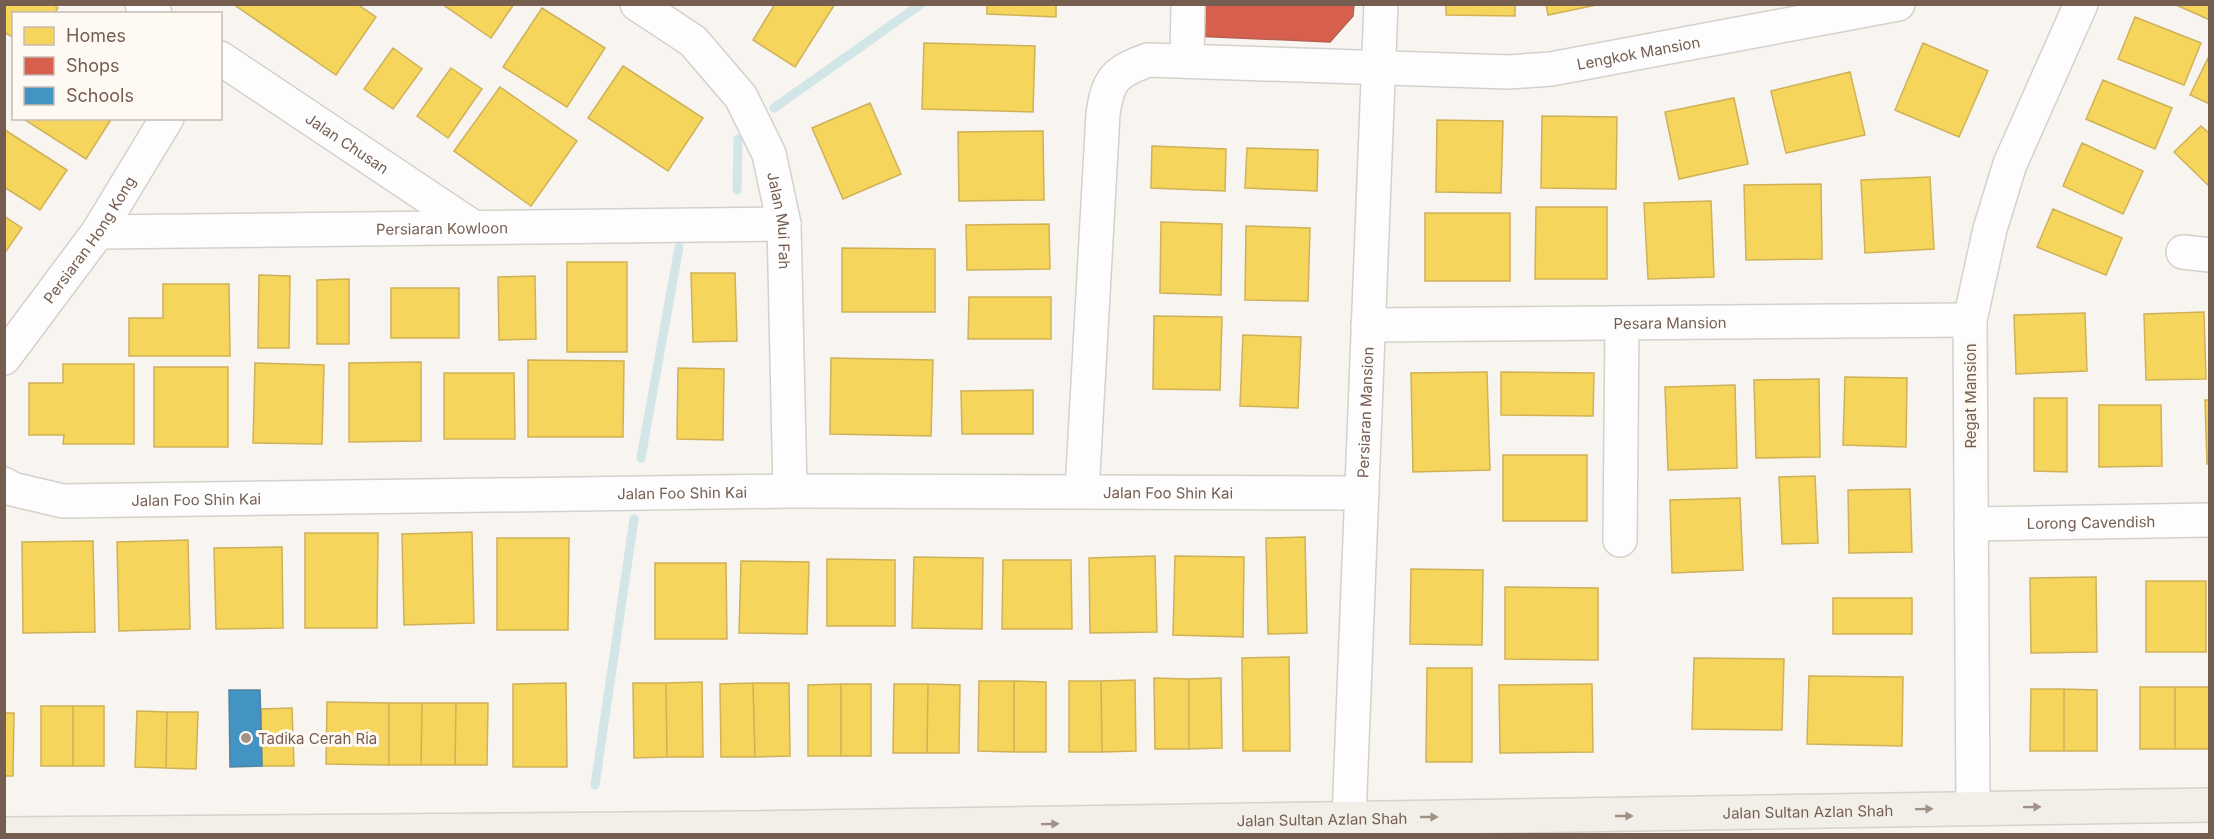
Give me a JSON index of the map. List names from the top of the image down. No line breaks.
{"streets":{"main road":["Jalan Sultan Azlan Shah"],"street":["Lengkok Mansion","Jalan Chusan","Jalan Mui Fah","Persiaran Kowloon","Persiaran Hong Kong","Pesara Mansion","Regat Mansion","Persiaran Mansion","Jalan Foo Shin Kai","Lorong Cavendish"]},"crossings":[["Lengkok Mansion","Persiaran Mansion"],["Lengkok Mansion","Jalan Foo Shin Kai"],["Jalan Chusan","Persiaran Kowloon"],["Jalan Mui Fah","Persiaran Kowloon"],["Jalan Mui Fah","Jalan Foo Shin Kai"],["Persiaran Kowloon","Persiaran Hong Kong"],["Pesara Mansion","Regat Mansion"],["Pesara Mansion","Persiaran Mansion"],["Regat Mansion","Lorong Cavendish"],["Regat Mansion","Jalan Sultan Azlan Shah"],["Persiaran Mansion","Jalan Foo Shin Kai"],["Persiaran Mansion","Jalan Sultan Azlan Shah"]],"one_way":["Jalan Sultan Azlan Shah"],"places":["Tadika Cerah Ria"],"legend":["Homes","Shops","Schools"]}
